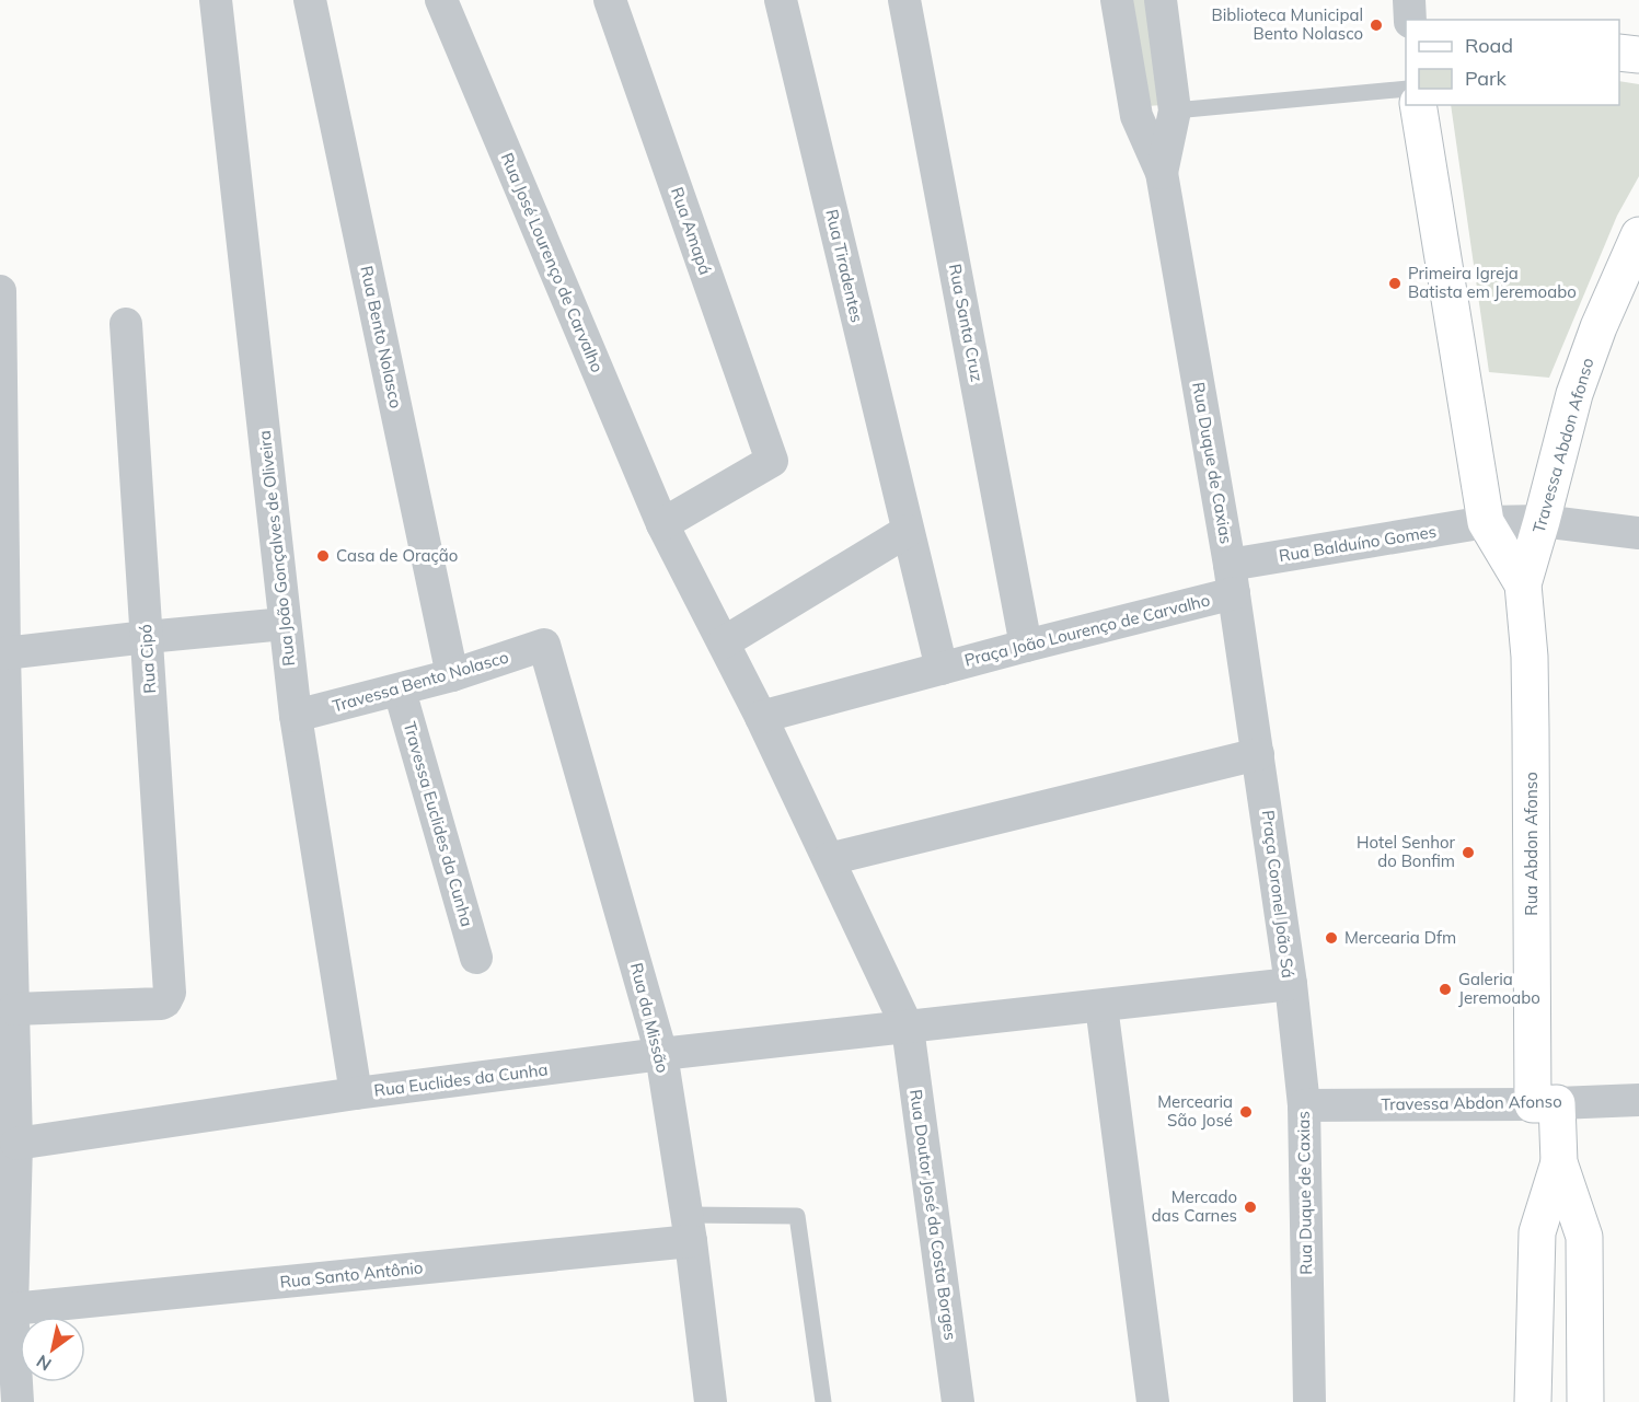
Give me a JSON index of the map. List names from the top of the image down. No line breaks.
{"streets":{"street":["Rua Amapá","Rua José Lourenço de Carvalho","Rua Tiradentes","Rua Santa Cruz","Rua Bento Nolasco","Travessa Abdon Afonso","Rua Duque de Caxias","Rua Balduíno Gomes","Rua João Gonçalves de Oliveira","Praça João Lourenço de Carvalho","Rua Cipó","Travessa Bento Nolasco","Travessa Euclides da Cunha","Rua Abdon Afonso","Praça Coronel João Sá","Rua da Missão","Rua Euclides da Cunha","Rua Doutor José da Costa Borges","Rua Santo Antônio"]},"crossings":[["Rua Amapá","Rua José Lourenço de Carvalho"],["Rua Tiradentes","Praça João Lourenço de Carvalho"],["Rua Santa Cruz","Praça João Lourenço de Carvalho"],["Rua Bento Nolasco","Travessa Bento Nolasco"],["Travessa Abdon Afonso","Rua Duque de Caxias"],["Travessa Abdon Afonso","Rua Balduíno Gomes"],["Travessa Abdon Afonso","Rua Abdon Afonso"],["Rua Duque de Caxias","Rua Balduíno Gomes"],["Rua Duque de Caxias","Praça João Lourenço de Carvalho"],["Rua Duque de Caxias","Praça Coronel João Sá"],["Rua Balduíno Gomes","Praça João Lourenço de Carvalho"],["Rua João Gonçalves de Oliveira","Travessa Bento Nolasco"],["Rua João Gonçalves de Oliveira","Rua Euclides da Cunha"],["Travessa Bento Nolasco","Travessa Euclides da Cunha"],["Travessa Bento Nolasco","Rua da Missão"],["Praça Coronel João Sá","Rua Euclides da Cunha"],["Praça Coronel João Sá","Rua Doutor José da Costa Borges"],["Rua da Missão","Rua Euclides da Cunha"],["Rua da Missão","Rua Santo Antônio"],["Rua Euclides da Cunha","Rua Doutor José da Costa Borges"]],"places":["Biblioteca Municipal Bento Nolasco","Primeira Igreja Batista em Jeremoabo","Casa de Oração","Hotel Senhor do Bonfim","Mercearia Dfm","Galeria Jeremoabo","Mercearia São José","Mercado das Carnes"],"legend":["Road","Park"],"north":"bottom left"}
